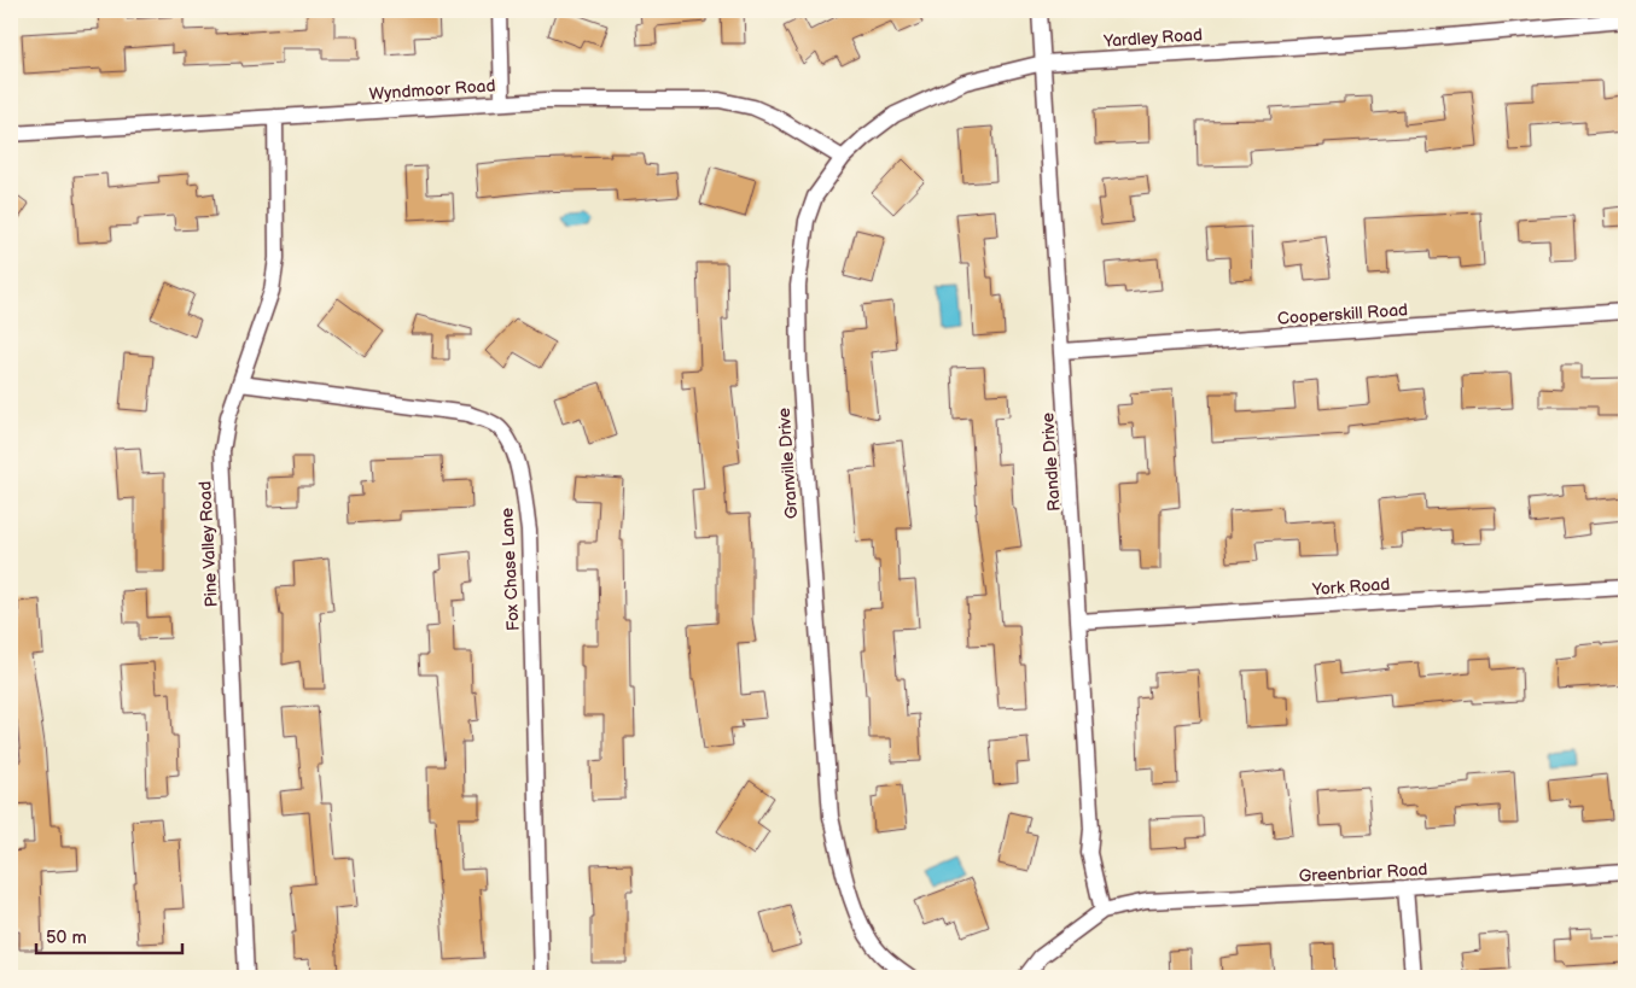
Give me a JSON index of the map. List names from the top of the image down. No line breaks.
{"streets":{"street":["Yardley Road","Wyndmoor Road","Cooperskill Road","Randle Drive","Granville Drive","Pine Valley Road","Fox Chase Lane","York Road","Greenbriar Road"]},"crossings":[["Yardley Road","Randle Drive"],["Yardley Road","Granville Drive"],["Wyndmoor Road","Granville Drive"],["Wyndmoor Road","Pine Valley Road"],["Cooperskill Road","Randle Drive"],["Randle Drive","Granville Drive"],["Randle Drive","York Road"],["Randle Drive","Greenbriar Road"],["Pine Valley Road","Fox Chase Lane"]],"scale_bar":"50 m"}
